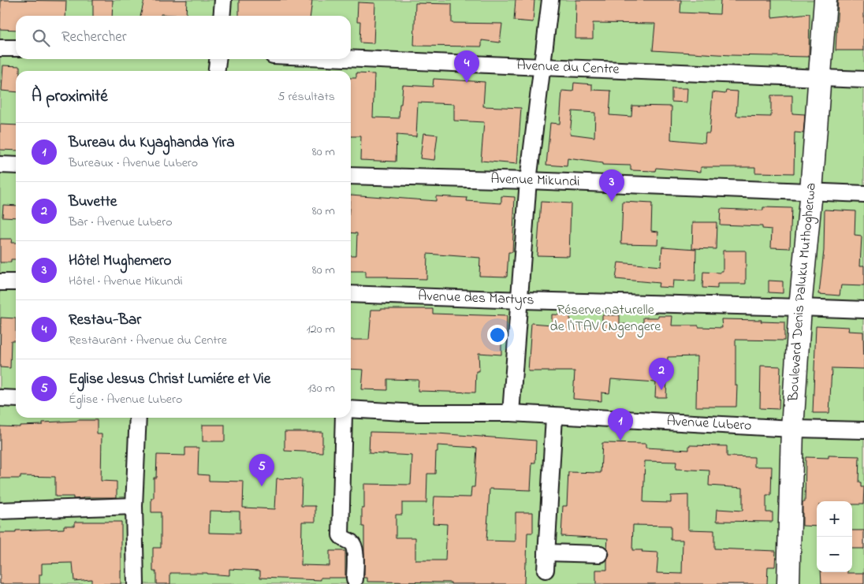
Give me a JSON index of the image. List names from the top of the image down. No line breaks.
{"streets":{"street":["Avenue du Centre","Avenue Mikundi","Boulevard Denis Paluku Muthogherwa","Avenue des Martyrs","Avenue Lubero"]},"crossings":[["Avenue du Centre","Boulevard Denis Paluku Muthogherwa"],["Avenue Mikundi","Boulevard Denis Paluku Muthogherwa"],["Boulevard Denis Paluku Muthogherwa","Avenue des Martyrs"],["Boulevard Denis Paluku Muthogherwa","Avenue Lubero"]],"parks":["Réserve naturelle de l'ITAV (Ngengere"],"page":{"search":"Rechercher","pins":["4","3","2","1","5"],"heading":["À proximité","5 résultats"],"list":[{"mark":"1","name":"Bureau du Kyaghanda Yira","note":"Bureaux · Avenue Lubero","value":"80 m"},{"mark":"2","name":"Buvette","note":"Bar · Avenue Lubero","value":"80 m"},{"mark":"3","name":"Hôtel Mughemero","note":"Hôtel · Avenue Mikundi","value":"80 m"},{"mark":"4","name":"Restau-Bar","note":"Restaurant · Avenue du Centre","value":"120 m"},{"mark":"5","name":"Eglise Jesus Christ Lumiére et Vie","note":"Église · Avenue Lubero","value":"130 m"}],"map_buttons":["+","−"]}}
